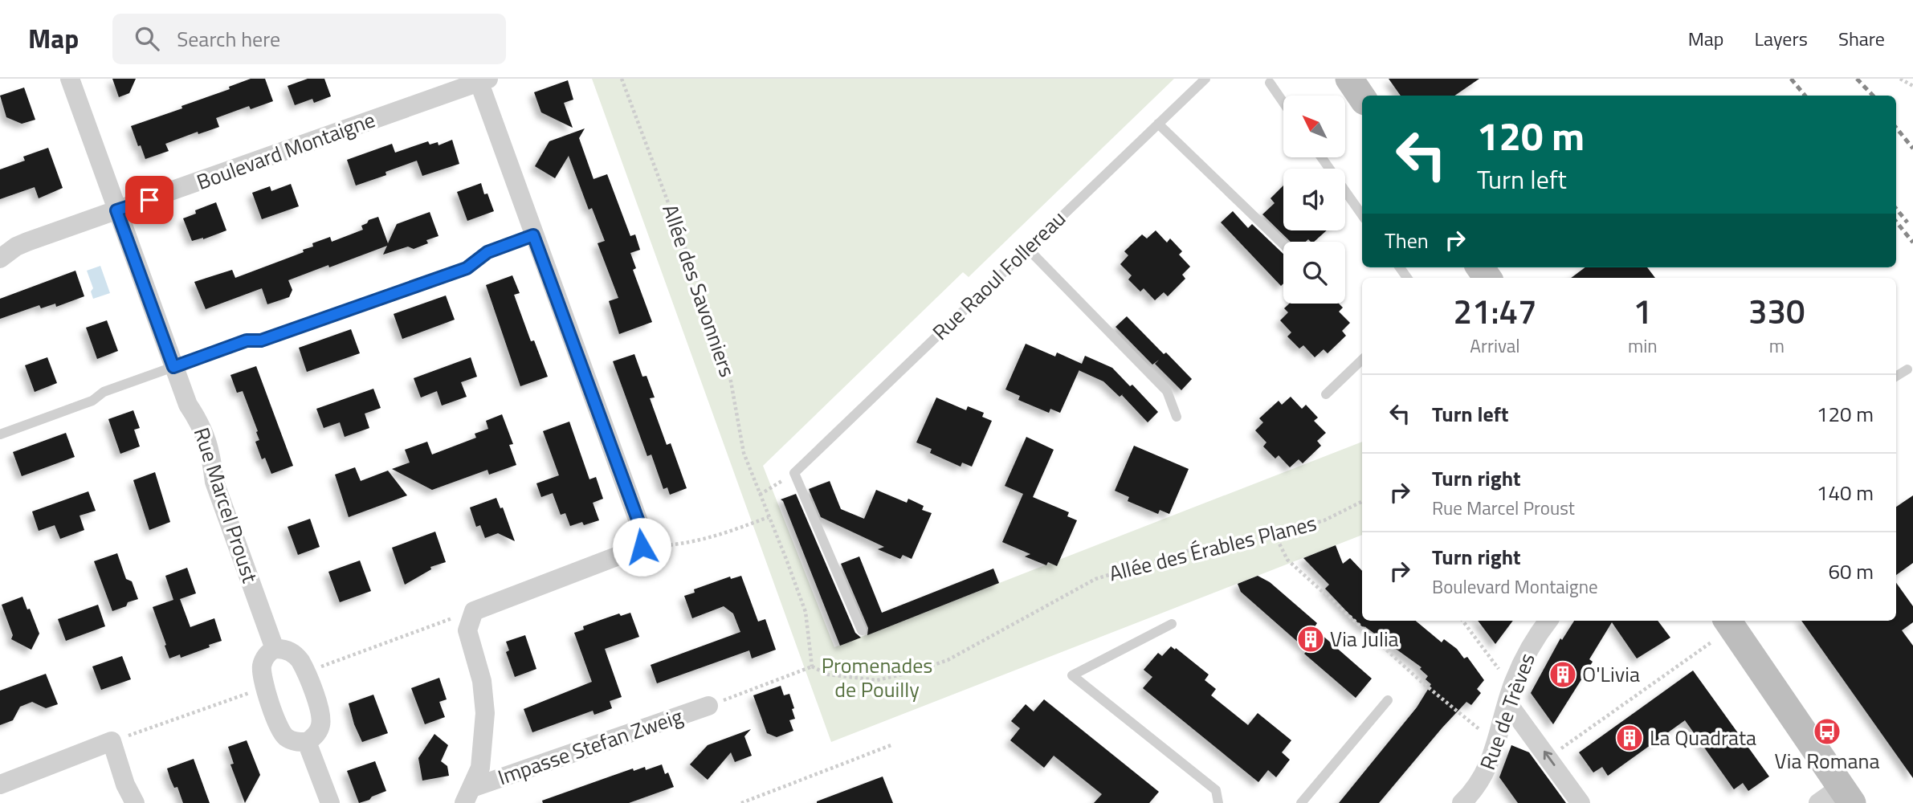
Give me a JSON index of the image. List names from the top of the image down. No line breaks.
{"streets":{"street":["Boulevard Montaigne","Rue Marcel Proust","Rue de Trèves","Impasse Stefan Zweig"],"lane":["Rue Raoul Follereau"],"path":["Allée des Savonniers","Allée des Érables Planes"]},"crossings":[["Boulevard Montaigne","Rue Marcel Proust"],["Allée des Savonniers","Allée des Érables Planes"]],"parks":["Promenades de Pouilly"],"places":{"building":["Via Julia","O'Livia","La Quadrata"],"bus stop":["Via Romana"]},"north":"top left","page":{"header":"Map","search":"Search here","nav":["Map","Layers","Share"],"turn":["120 m","Turn left"],"then":"Then","eta":["21:47","Arrival","1","min","330","m"],"list":[{"name":"Turn left","value":"120 m"},{"name":"Turn right","note":"Rue Marcel Proust","value":"140 m"},{"name":"Turn right","note":"Boulevard Montaigne","value":"60 m"}]}}
